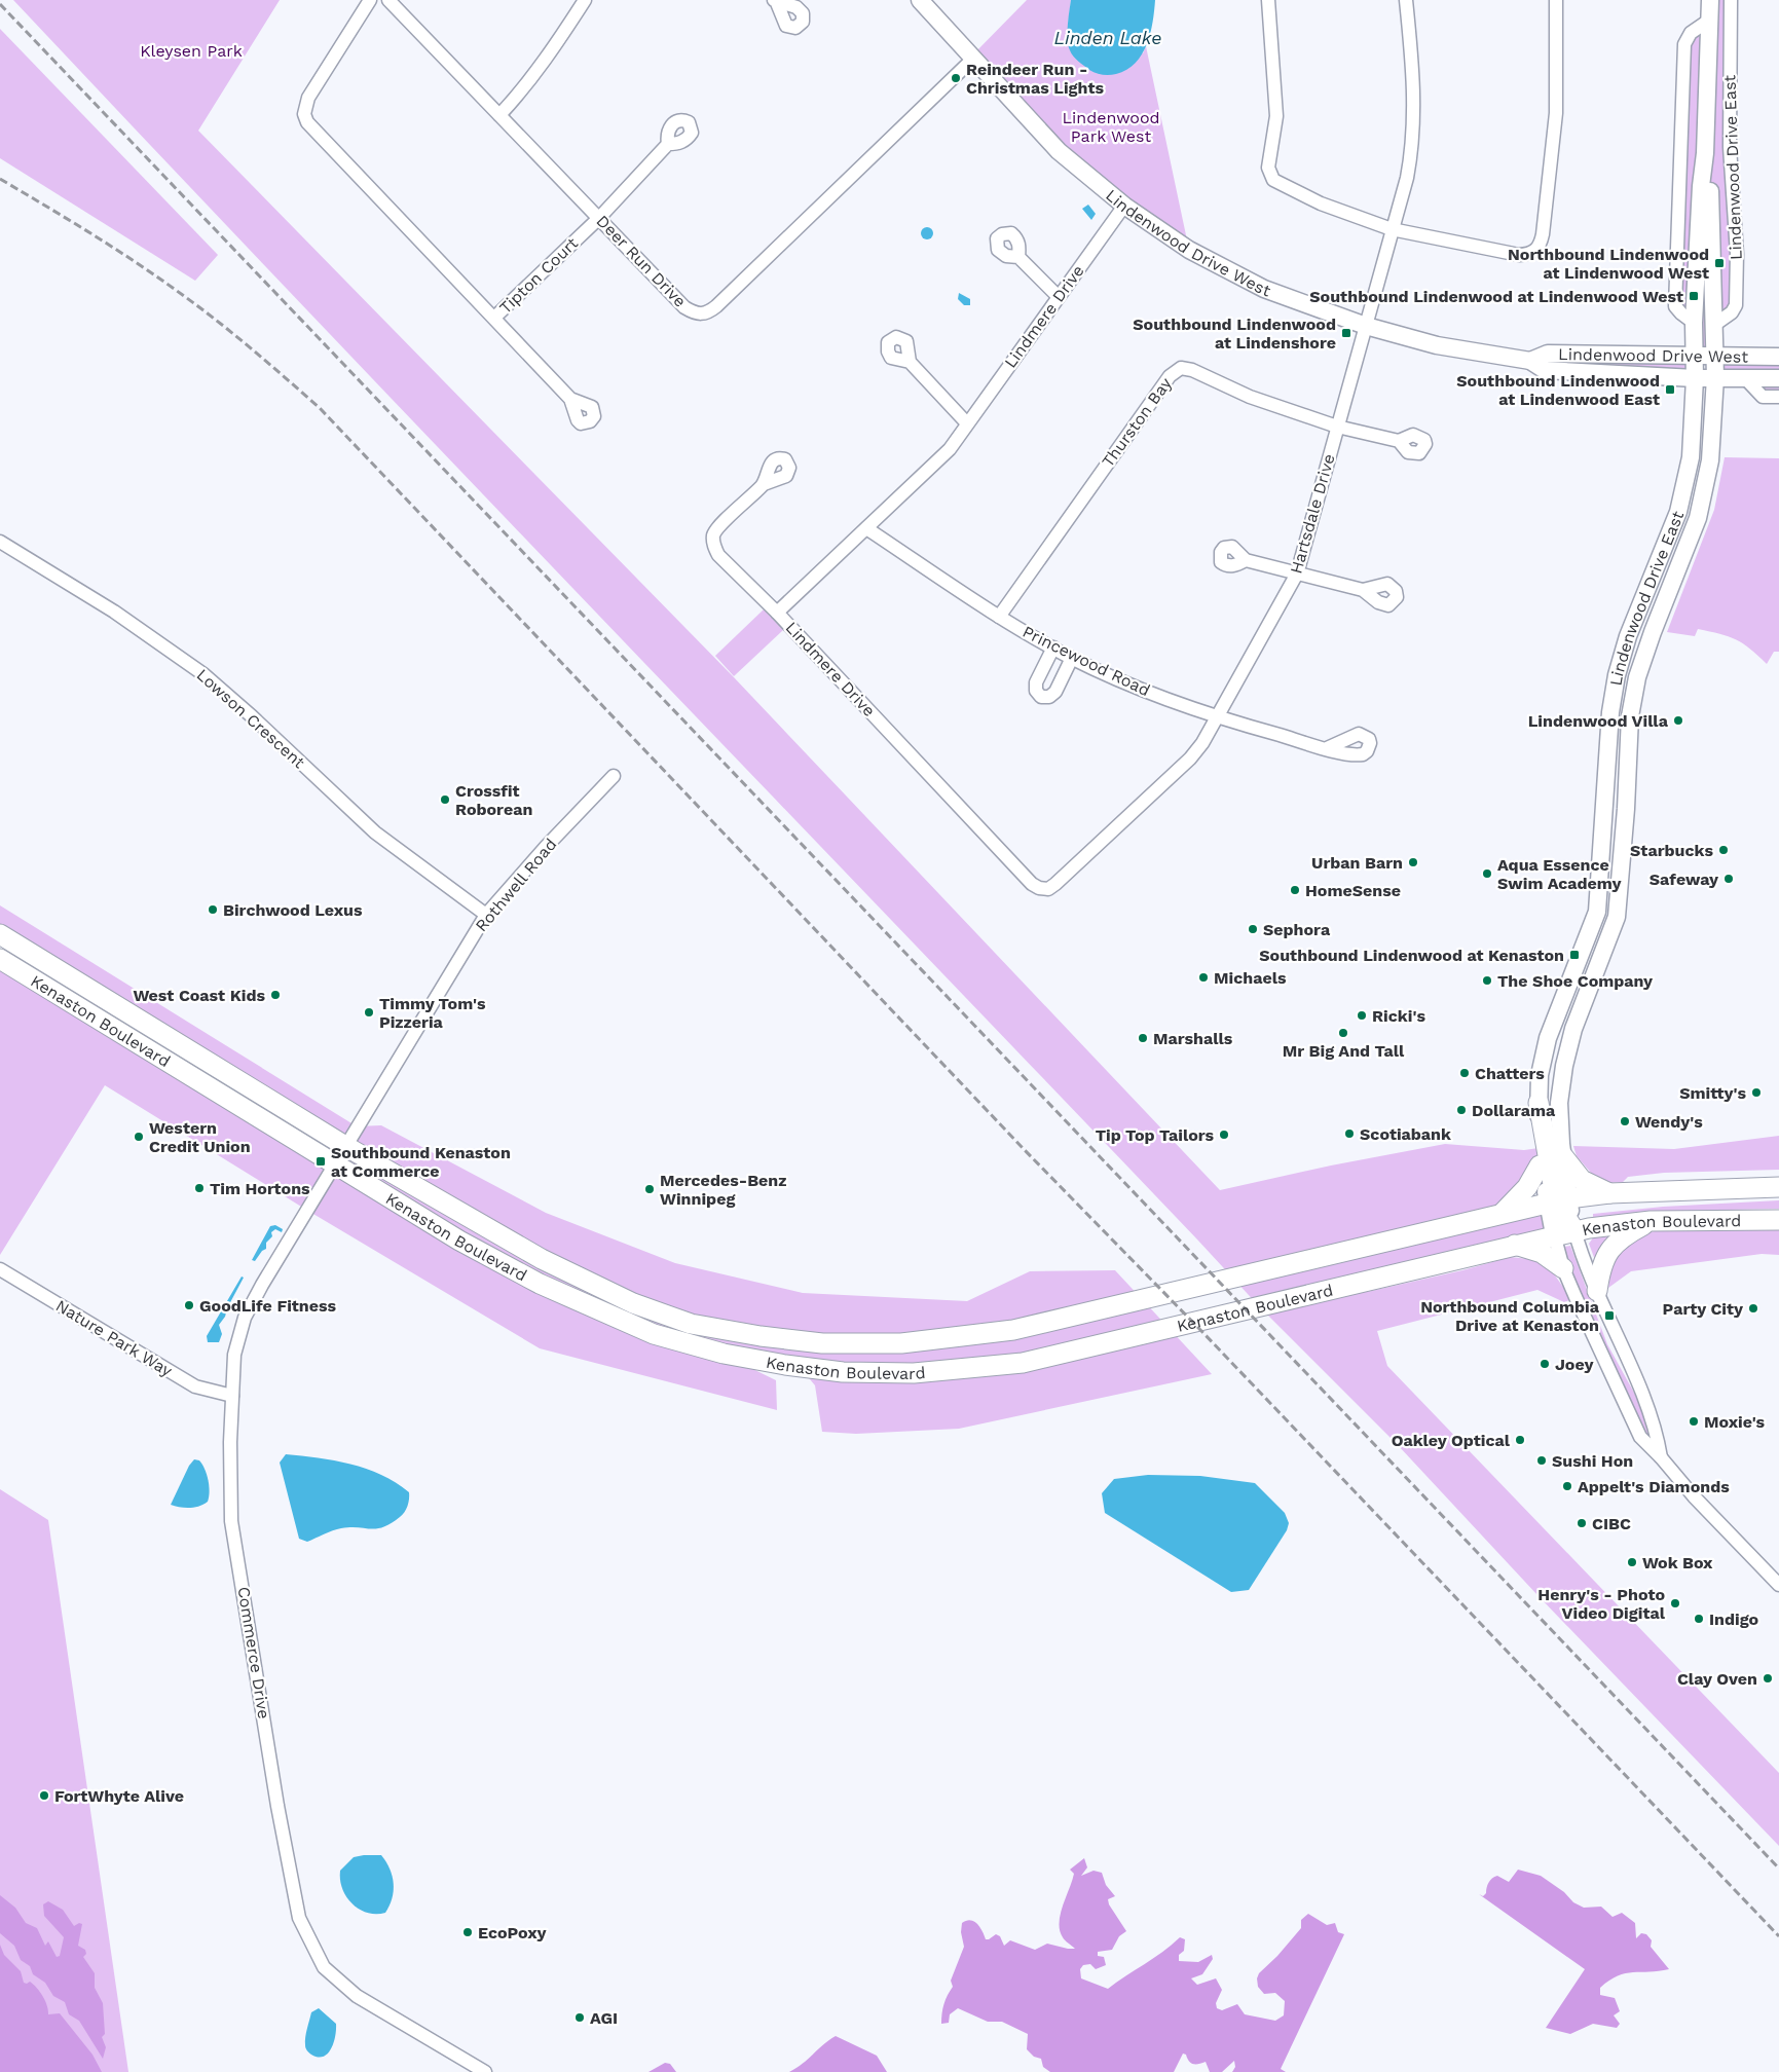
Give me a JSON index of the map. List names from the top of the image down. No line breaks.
{"streets":{"main road":["Kenaston Boulevard"],"street":["Lindenwood Drive East","Lindenwood Drive West","Deer Run Drive","Tipton Court","Lindmere Drive","Thurston Bay","Hartsdale Drive","Princewood Road","Lowson Crescent","Rothwell Road","Nature Park Way","Commerce Drive"]},"crossings":[["Lindenwood Drive East","Lindenwood Drive West"],["Lindenwood Drive East","Kenaston Boulevard"],["Lindenwood Drive West","Deer Run Drive"],["Lindenwood Drive West","Lindmere Drive"],["Lindenwood Drive West","Hartsdale Drive"],["Deer Run Drive","Tipton Court"],["Lindmere Drive","Hartsdale Drive"],["Lindmere Drive","Princewood Road"],["Thurston Bay","Hartsdale Drive"],["Thurston Bay","Princewood Road"],["Hartsdale Drive","Princewood Road"],["Lowson Crescent","Rothwell Road"],["Rothwell Road","Kenaston Boulevard"],["Rothwell Road","Commerce Drive"],["Kenaston Boulevard","Commerce Drive"],["Nature Park Way","Commerce Drive"]],"water":["Linden Lake"],"parks":["Kleysen Park","Lindenwood Park West"],"places":{"other":["Reindeer Run - Christmas Lights","Lindenwood Villa","Crossfit Roborean","Starbucks","Urban Barn","Aqua Essence Swim Academy","Safeway","HomeSense","Birchwood Lexus","Sephora","Michaels","The Shoe Company","West Coast Kids","Timmy Tom's Pizzeria","Ricki's","Mr Big And Tall","Marshalls","Chatters","Smitty's","Dollarama","Wendy's","Scotiabank","Tip Top Tailors","Western Credit Union","Tim Hortons","Mercedes-Benz Winnipeg","GoodLife Fitness","Party City","Joey","Moxie's","Oakley Optical","Sushi Hon","Appelt's Diamonds","CIBC","Wok Box","Henry's - Photo Video Digital","Indigo","Clay Oven","FortWhyte Alive","EcoPoxy","AGI"],"transit":["Northbound Lindenwood at Lindenwood West","Southbound Lindenwood at Lindenwood West","Southbound Lindenwood at Lindenshore","Southbound Lindenwood at Lindenwood East","Southbound Lindenwood at Kenaston","Southbound Kenaston at Commerce","Northbound Columbia Drive at Kenaston"]}}
